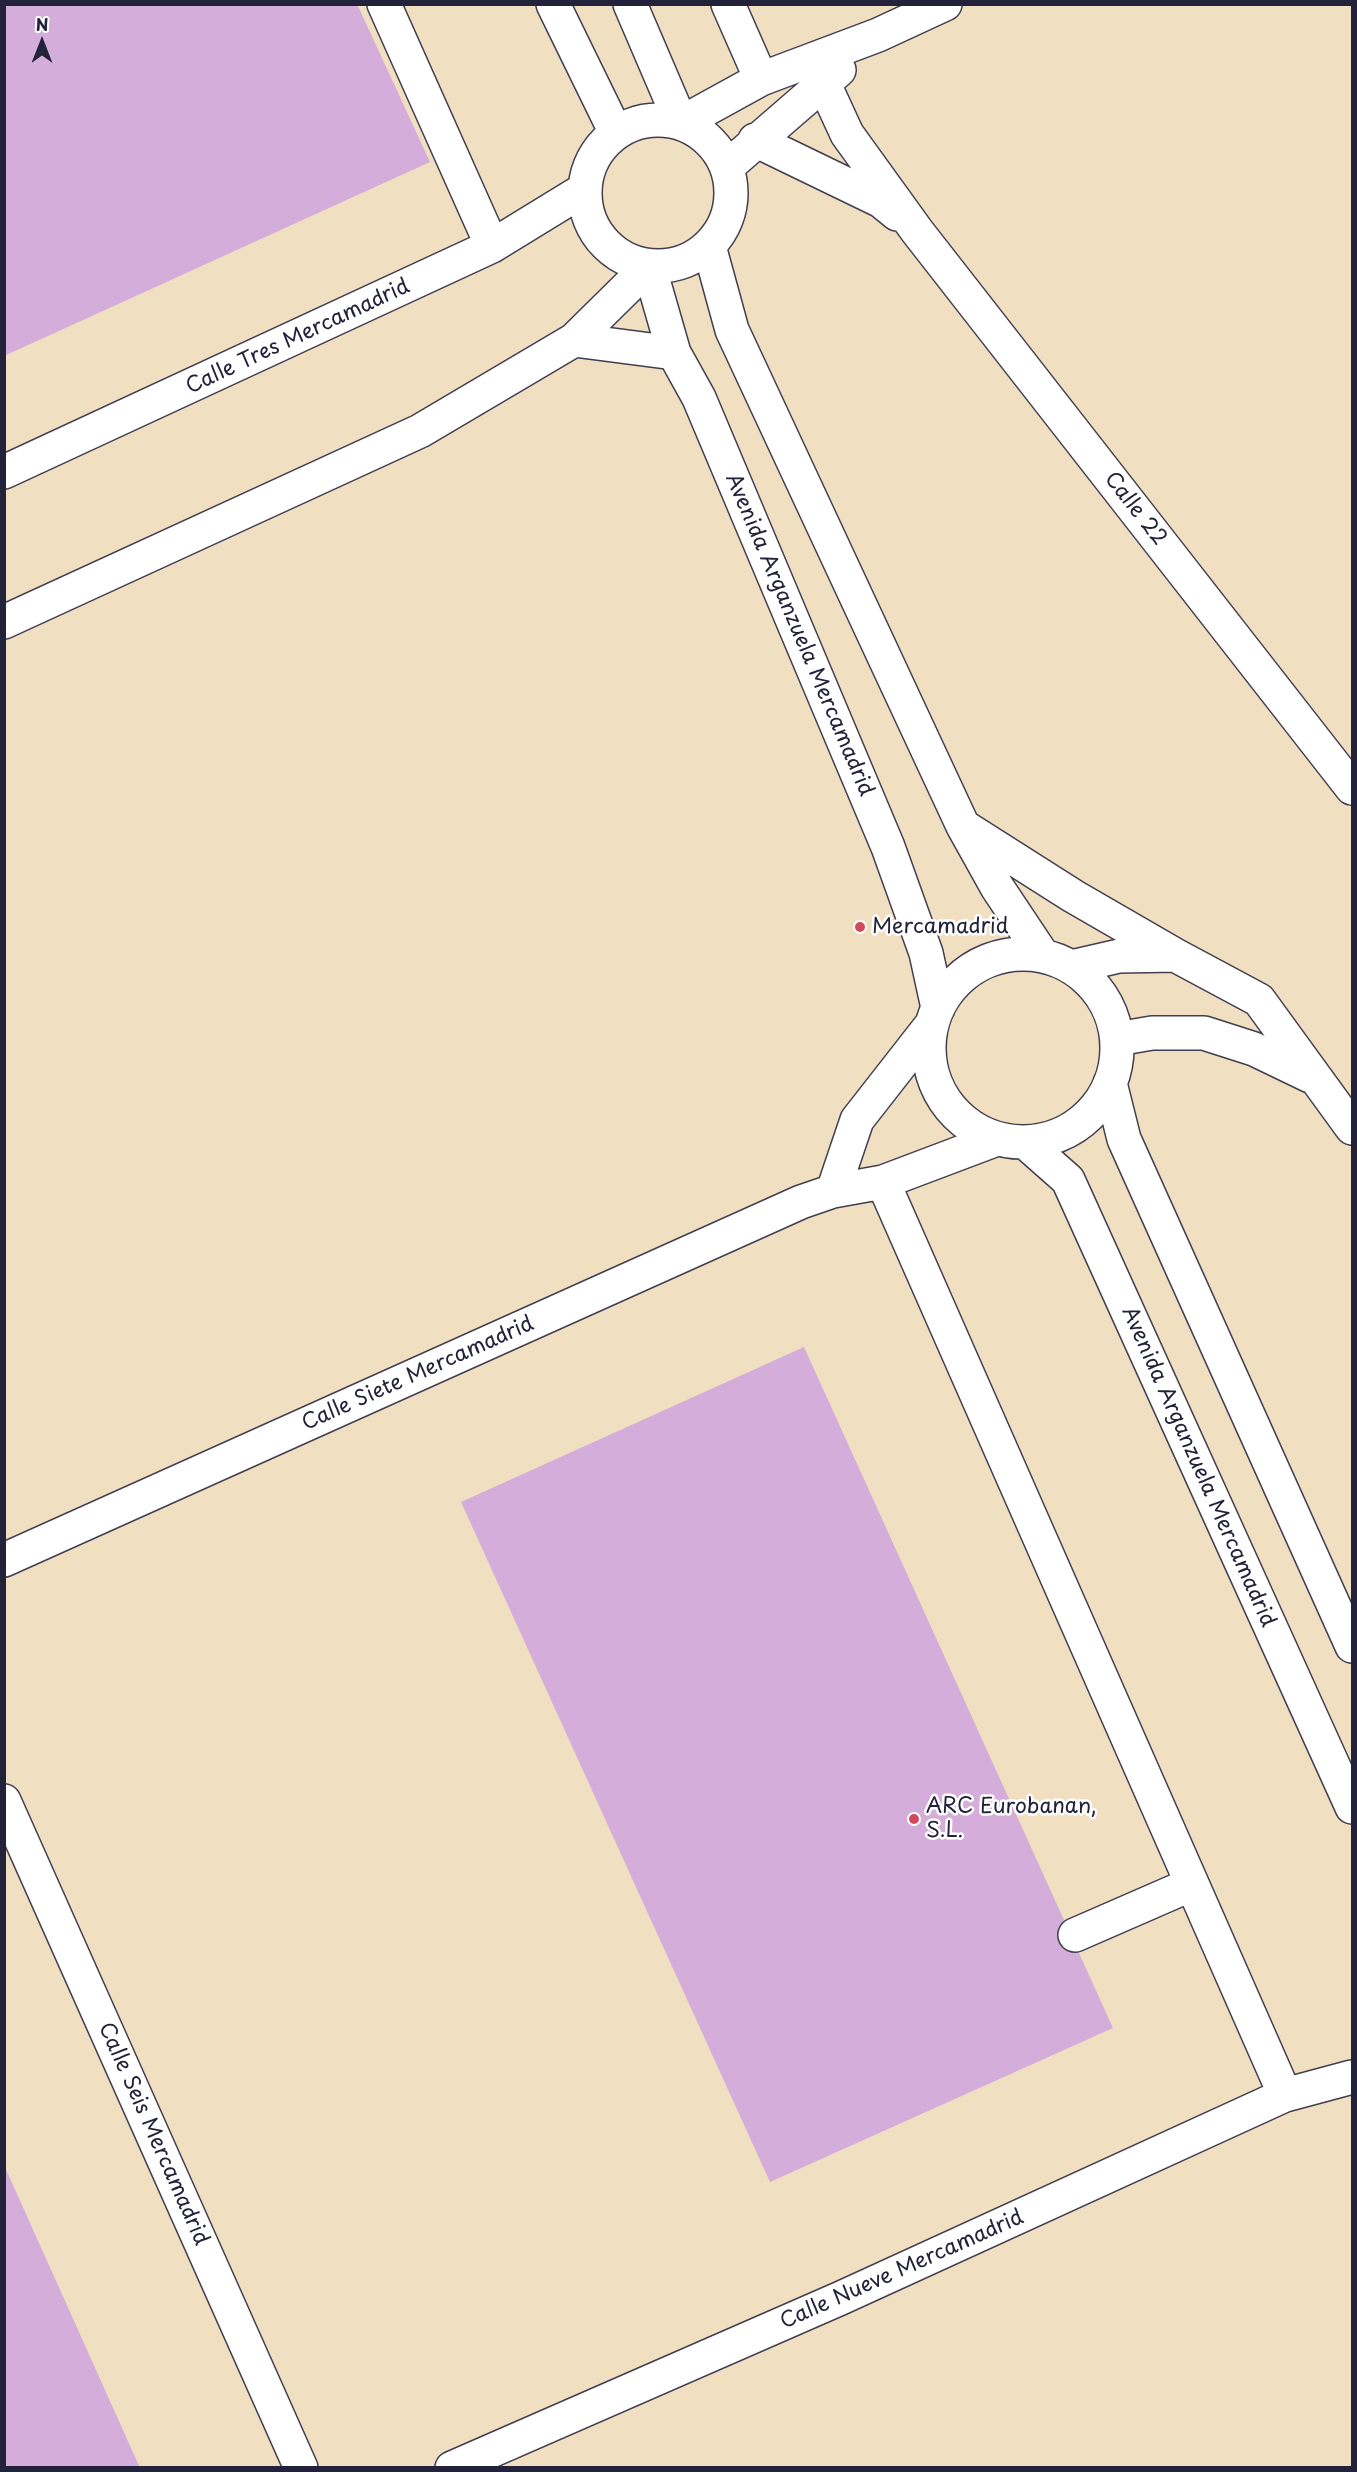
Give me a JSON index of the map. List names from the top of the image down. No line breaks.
{"streets":{"lane":["Calle Tres Mercamadrid","Calle 22","Avenida Arganzuela Mercamadrid","Calle Siete Mercamadrid","Calle Seis Mercamadrid","Calle Nueve Mercamadrid"]},"crossings":[["Calle Tres Mercamadrid","Avenida Arganzuela Mercamadrid"],["Avenida Arganzuela Mercamadrid","Calle Siete Mercamadrid"]],"places":["Mercamadrid","ARC Eurobanan, S.L."],"north":"top"}
